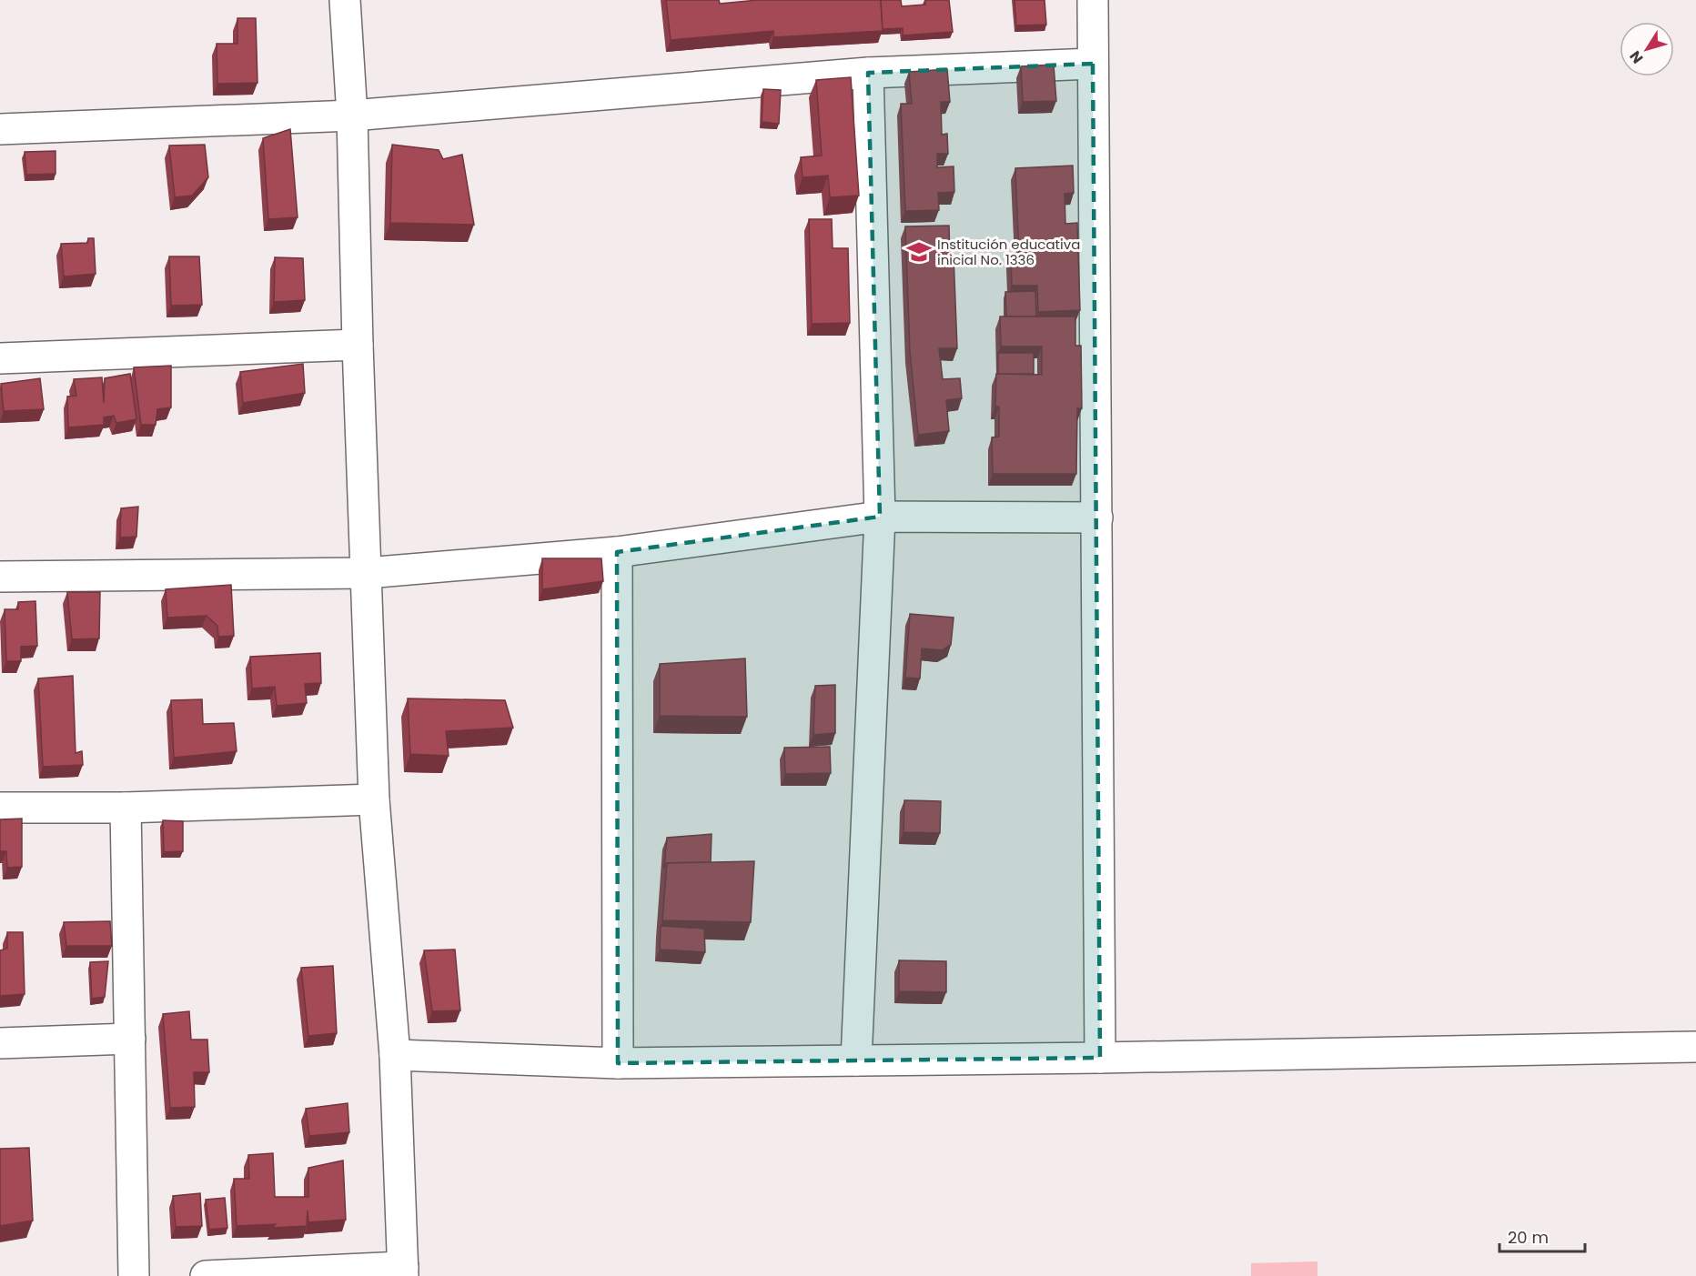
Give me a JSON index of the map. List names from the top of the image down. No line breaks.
{"places":{"school or university":["Institución educativa inicial No. 1336"]},"scale_bar":"20 m","north":"bottom left"}
